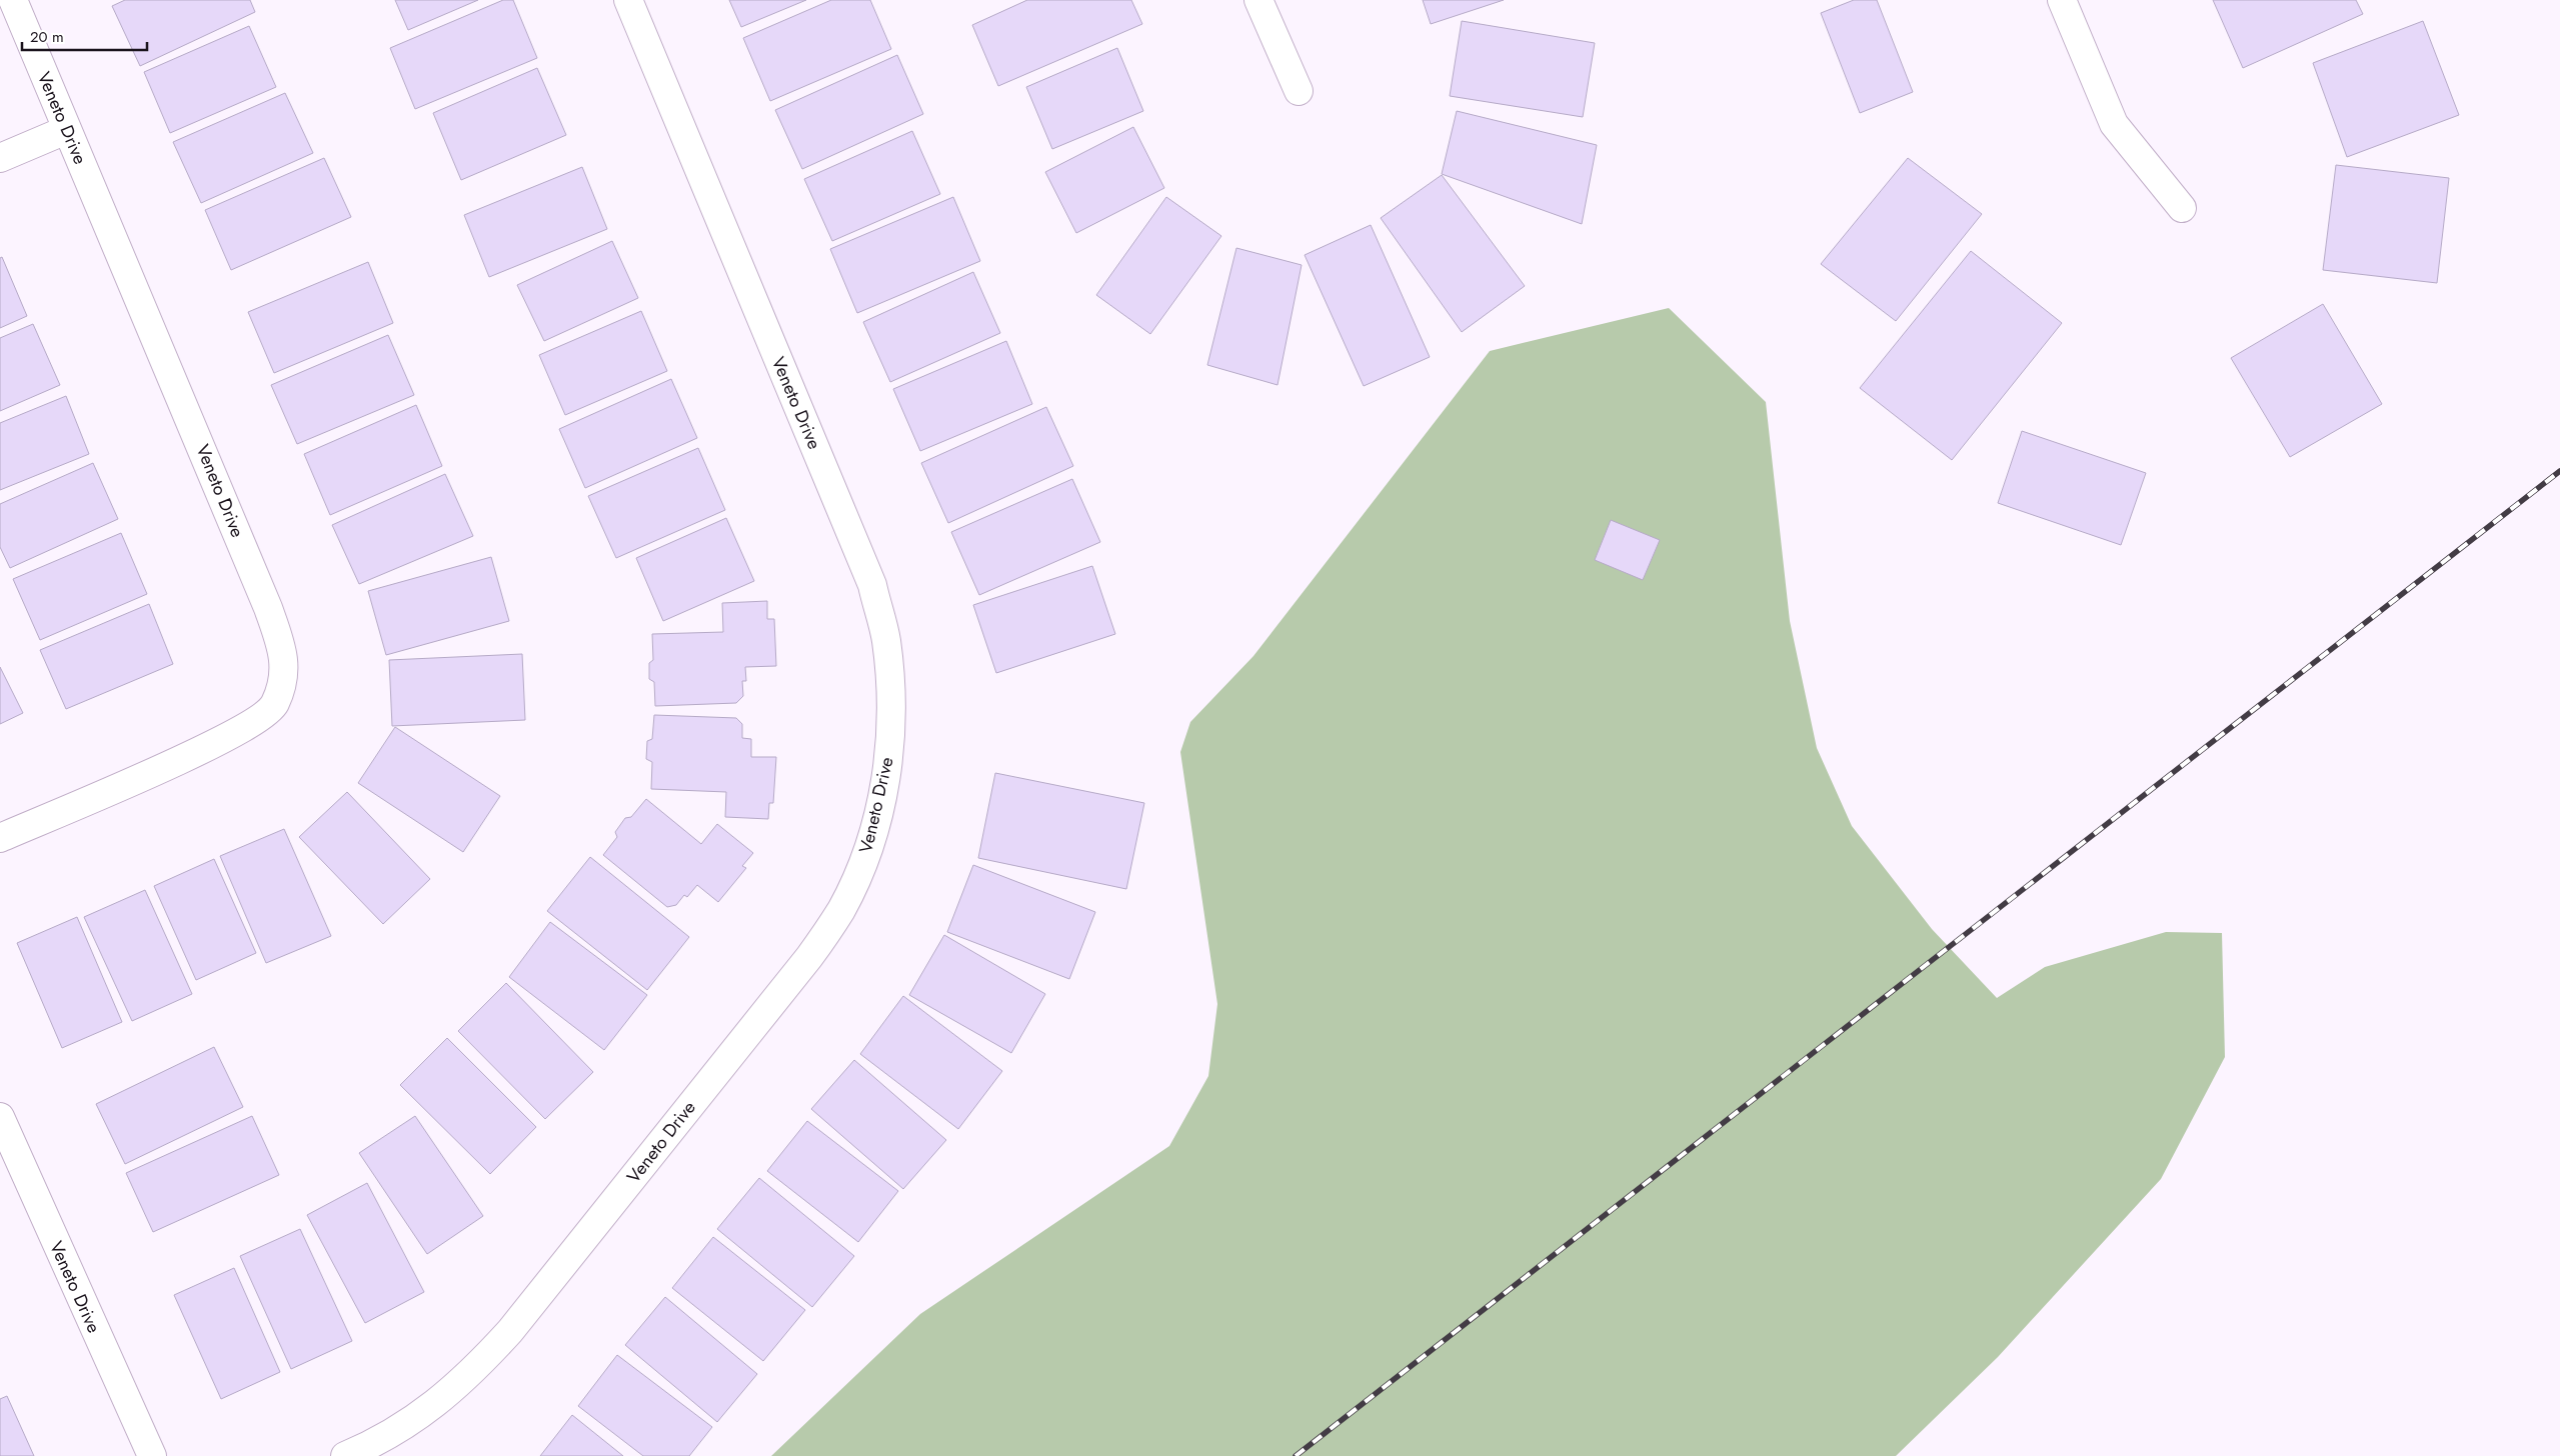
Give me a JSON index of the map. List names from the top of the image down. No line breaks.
{"streets":{"street":["Veneto Drive"]},"scale_bar":"20 m"}
